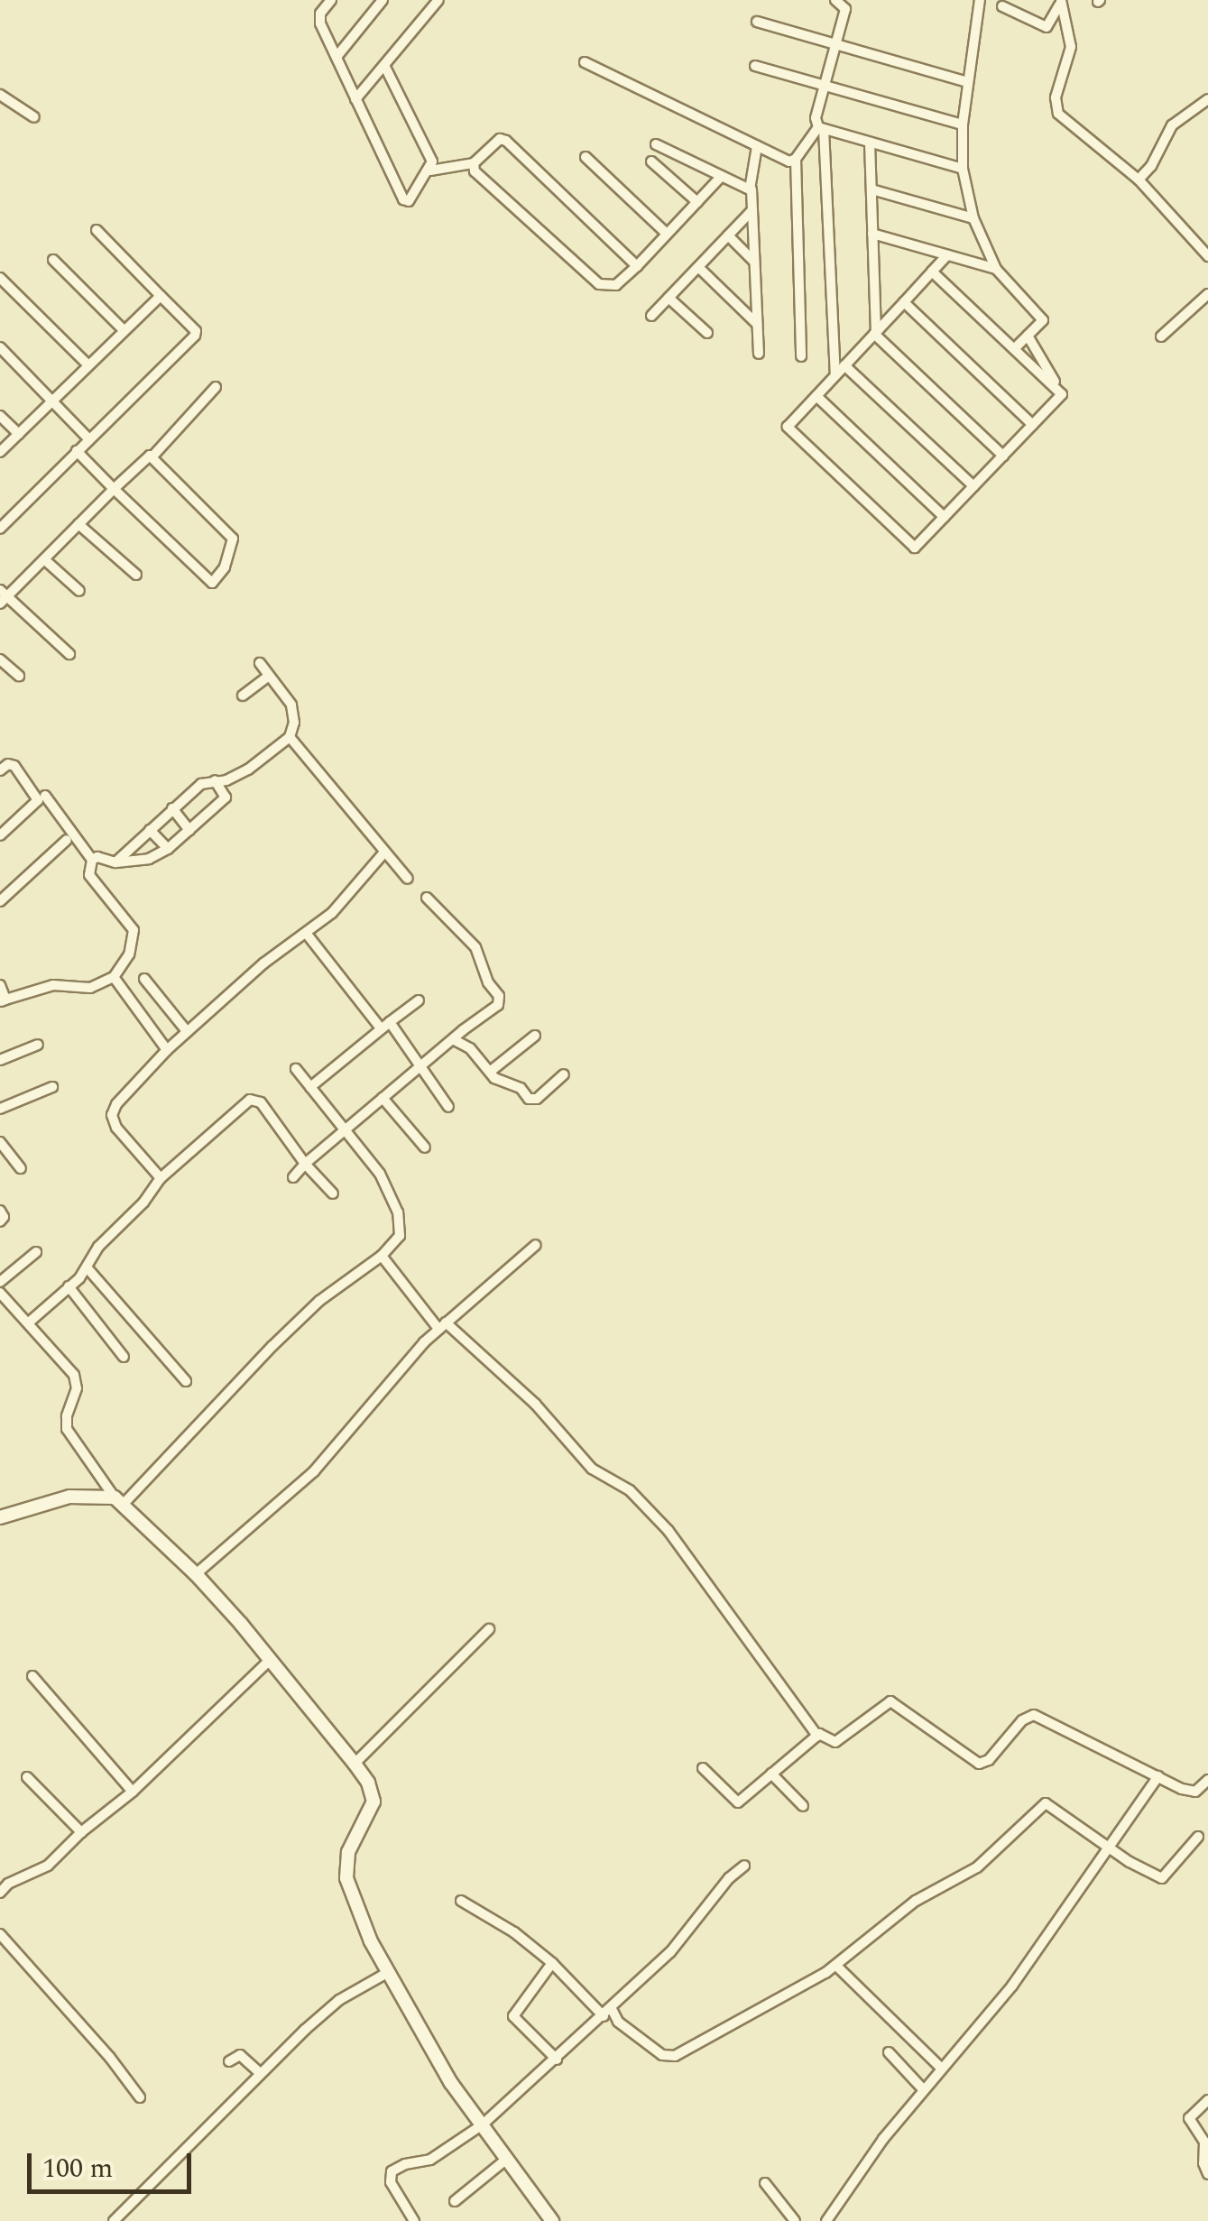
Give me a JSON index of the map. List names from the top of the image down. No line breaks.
{"scale_bar":"100 m"}
